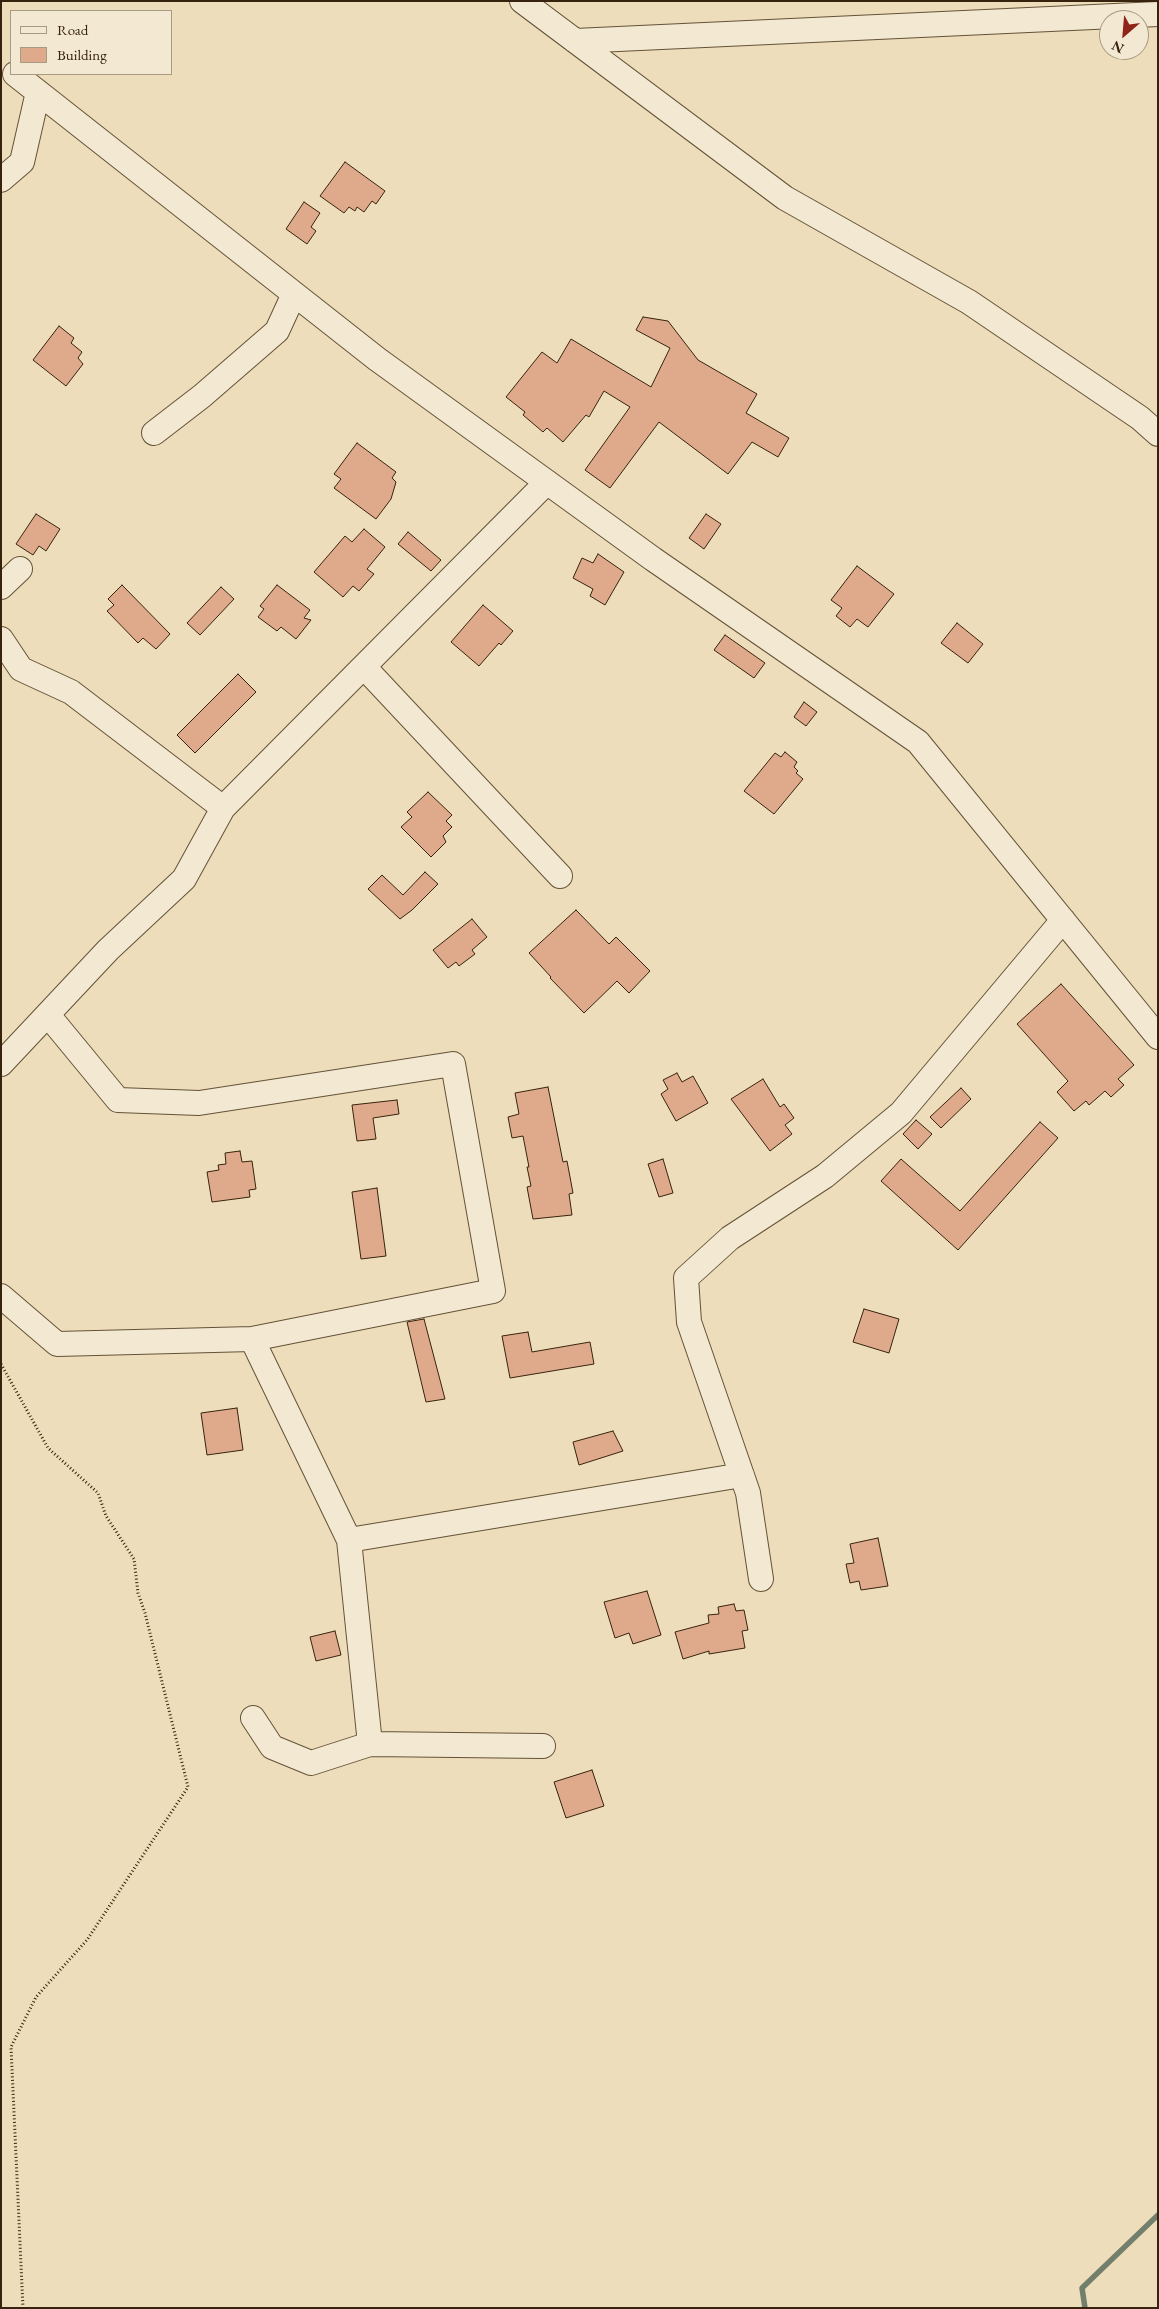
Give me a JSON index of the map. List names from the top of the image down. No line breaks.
{"legend":["Road","Building"],"north":"bottom left"}
